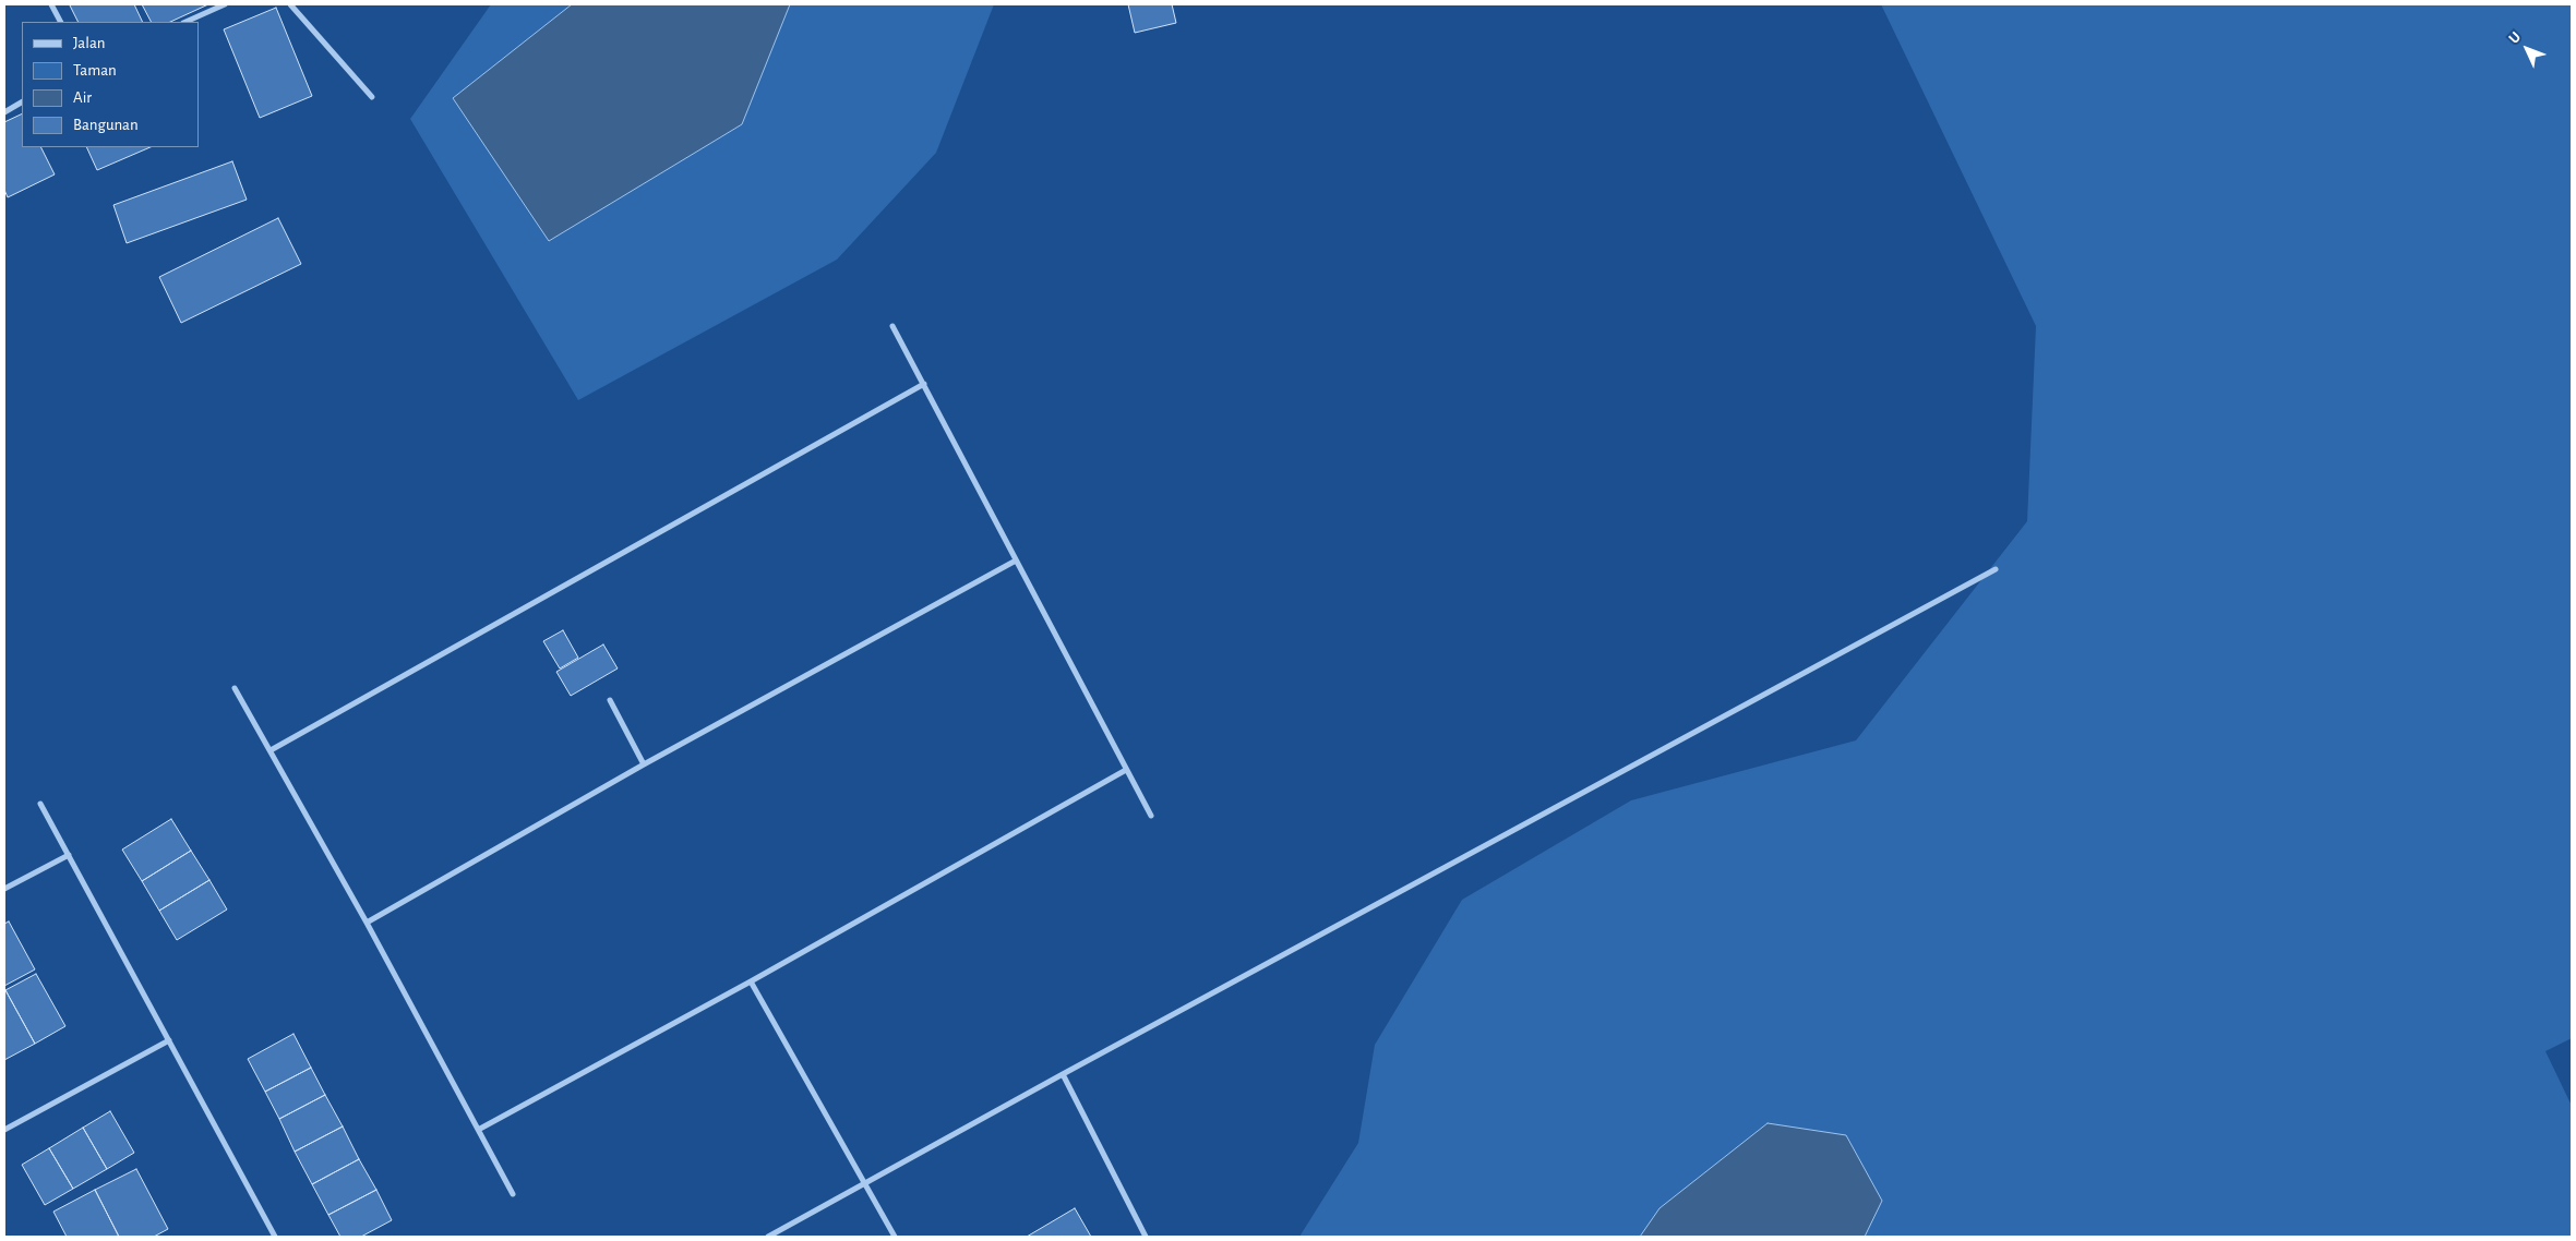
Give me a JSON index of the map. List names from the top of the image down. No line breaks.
{"legend":["Jalan","Taman","Air","Bangunan"],"north":"top left"}
